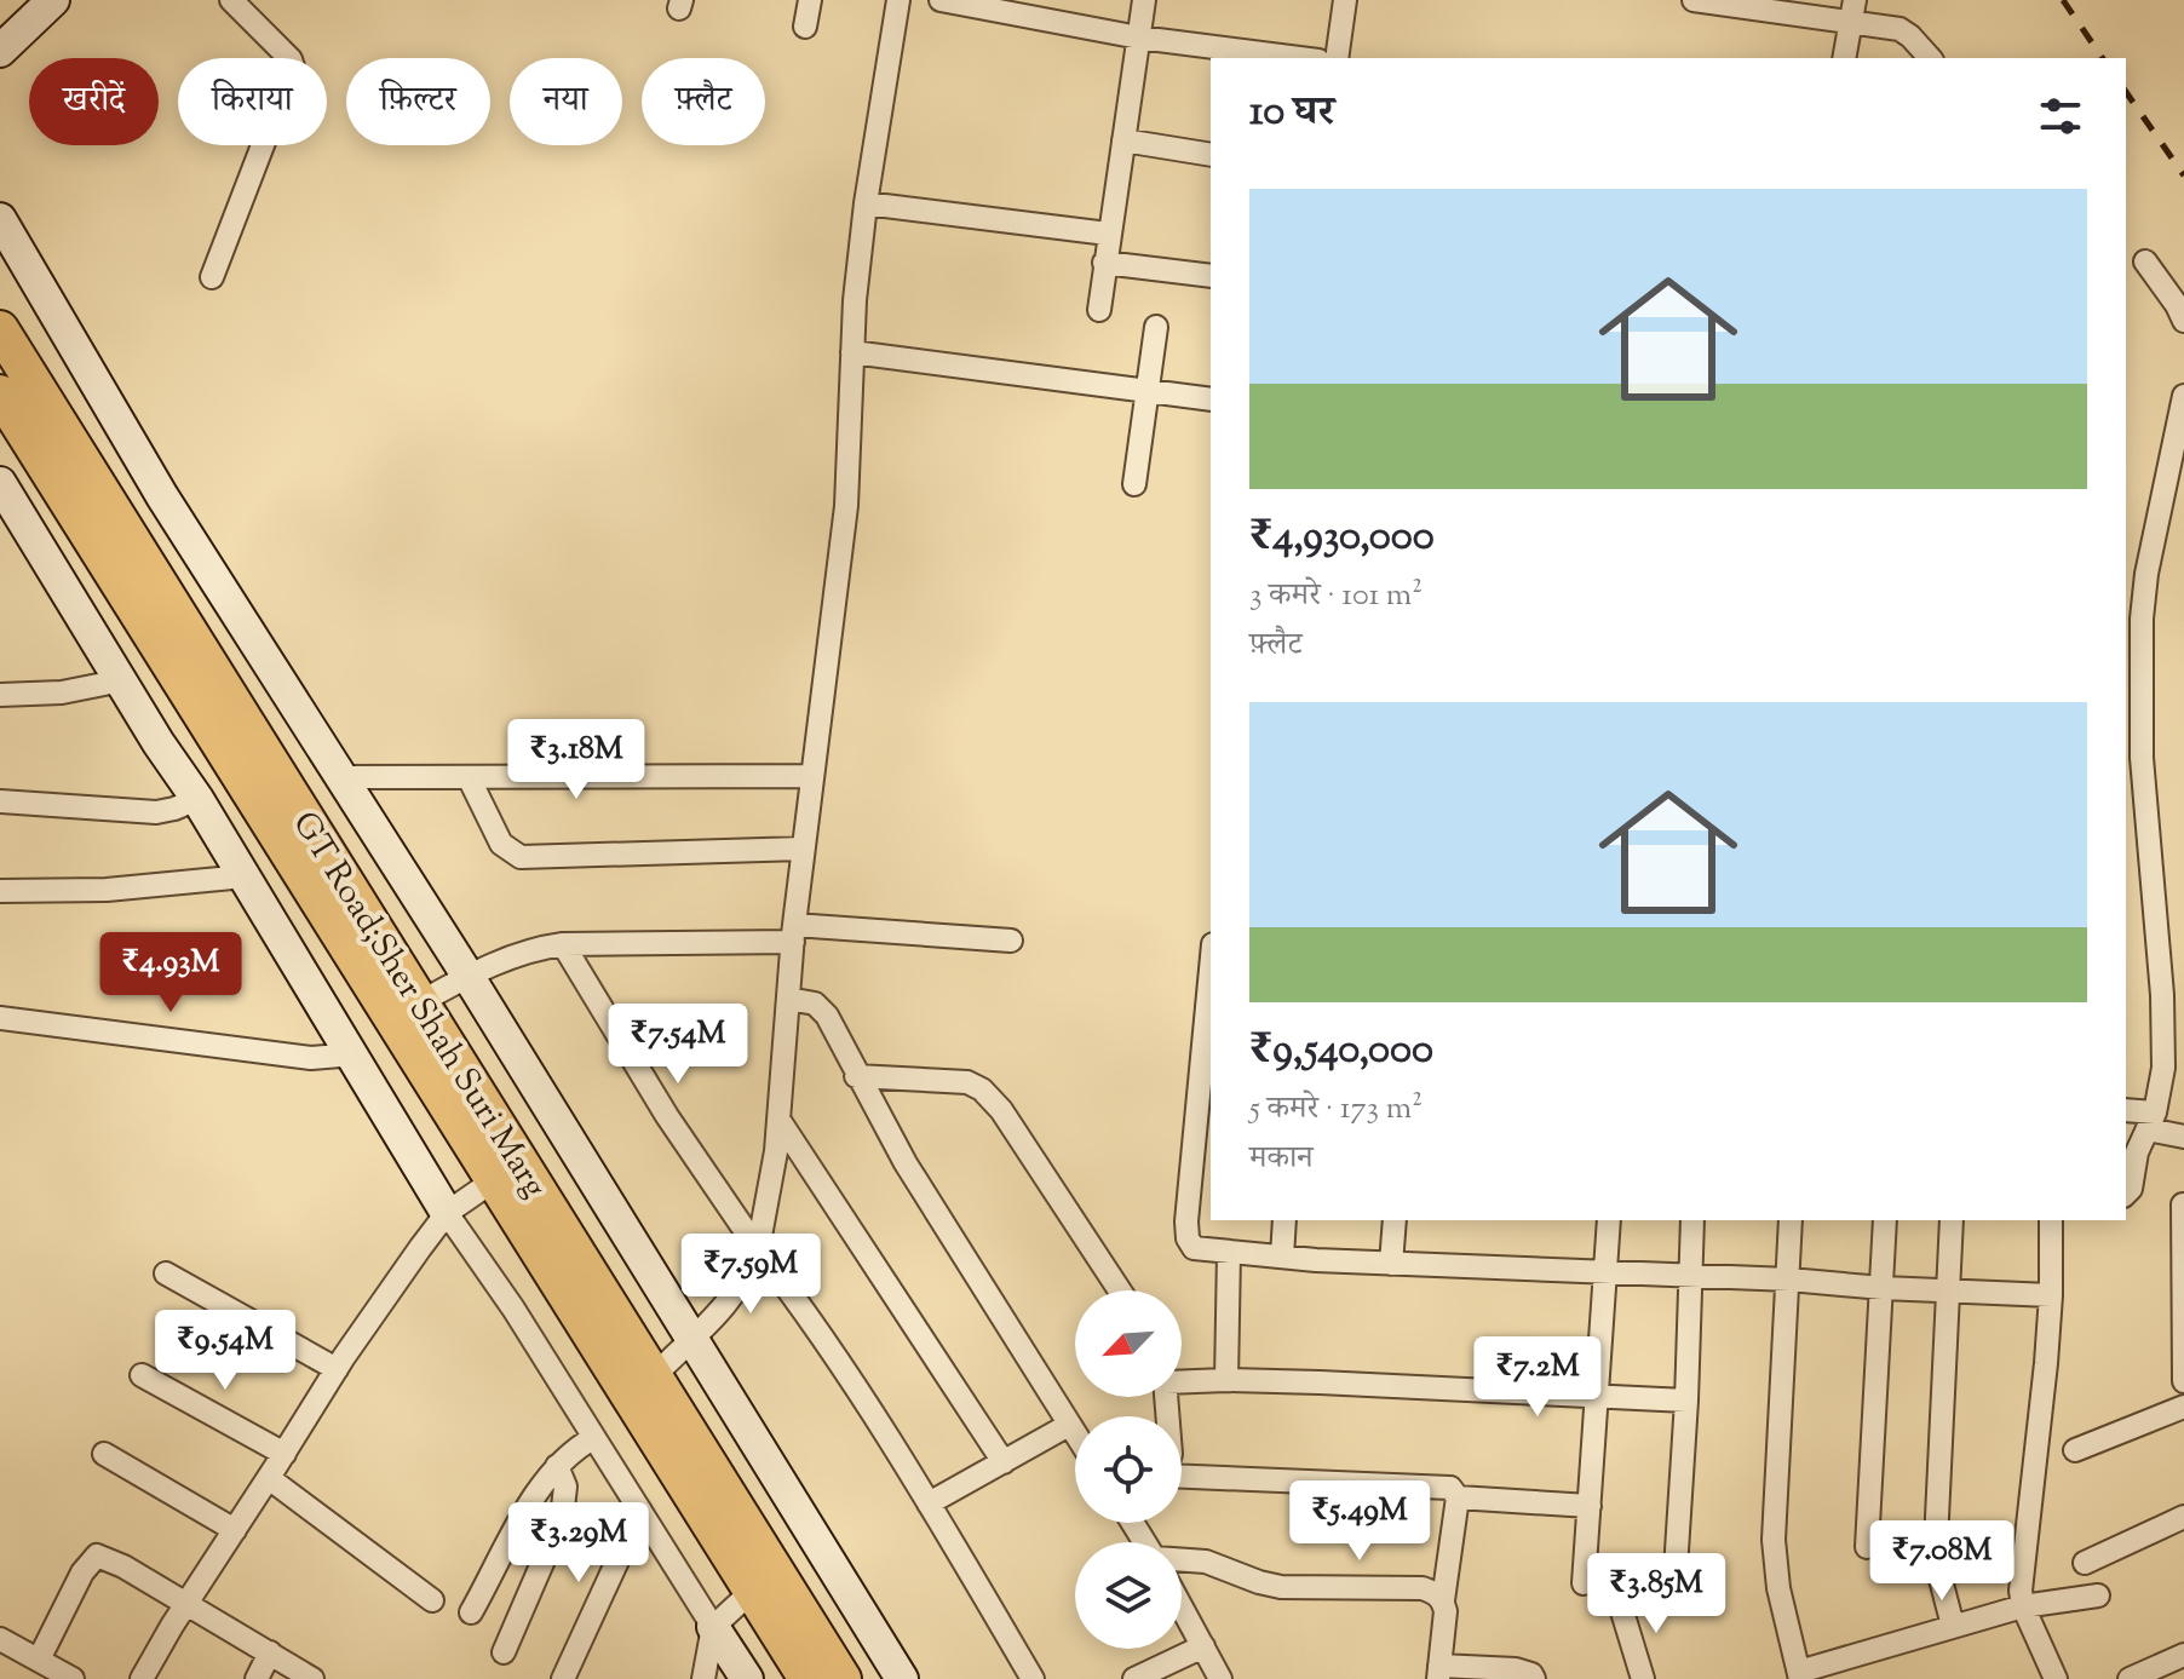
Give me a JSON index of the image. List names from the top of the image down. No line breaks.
{"streets":{"main road":["GT Road;Sher Shah Suri Marg"]},"north":"bottom left","page":{"chip":["खरीदें","किराया","फ़िल्टर","नया","फ़्लैट"],"heading":"10 घर","list":[{"name":"₹4,930,000","note":"3 कमरे · 101 m² · फ़्लैट"},{"name":"₹9,540,000","note":"5 कमरे · 173 m² · मकान"}],"price":["₹3.18M","₹4.93M","₹7.54M","₹7.59M","₹9.54M","₹7.2M","₹5.49M","₹3.29M","₹7.08M","₹3.85M"]}}
